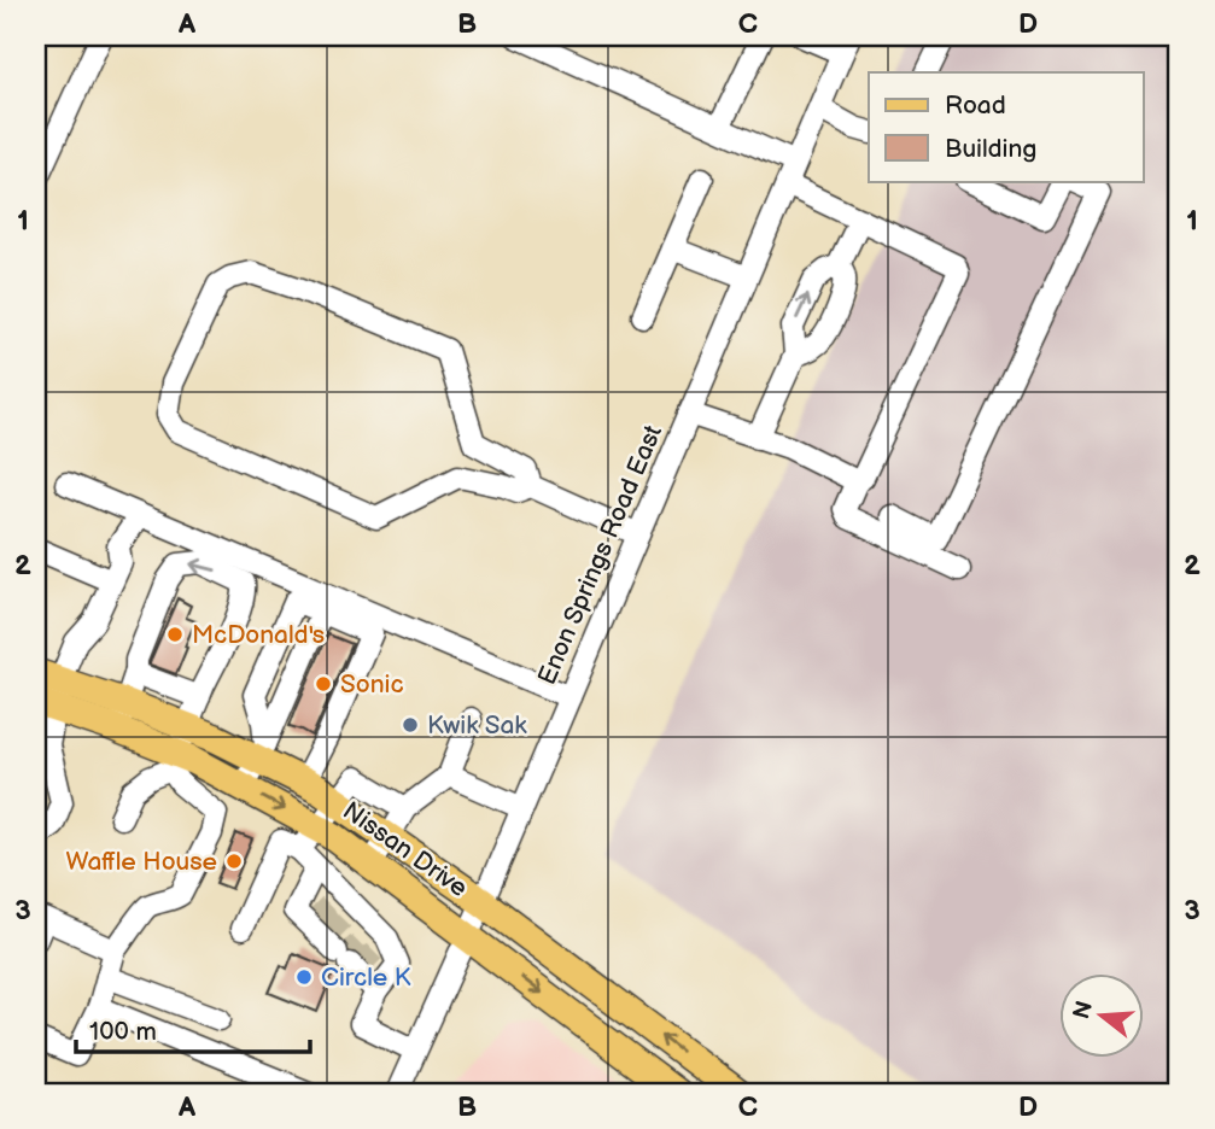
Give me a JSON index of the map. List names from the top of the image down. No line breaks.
{"streets":{"main road":["Nissan Drive"],"street":["Enon Springs Road East"]},"crossings":[["Enon Springs Road East","Nissan Drive"]],"places":["McDonald's","Sonic","Kwik Sak","Waffle House","Circle K"],"legend":["Road","Building"],"scale_bar":"100 m","north":"left","grid":{"columns":["A","B","C","D"],"rows":["1","2","3"]}}
